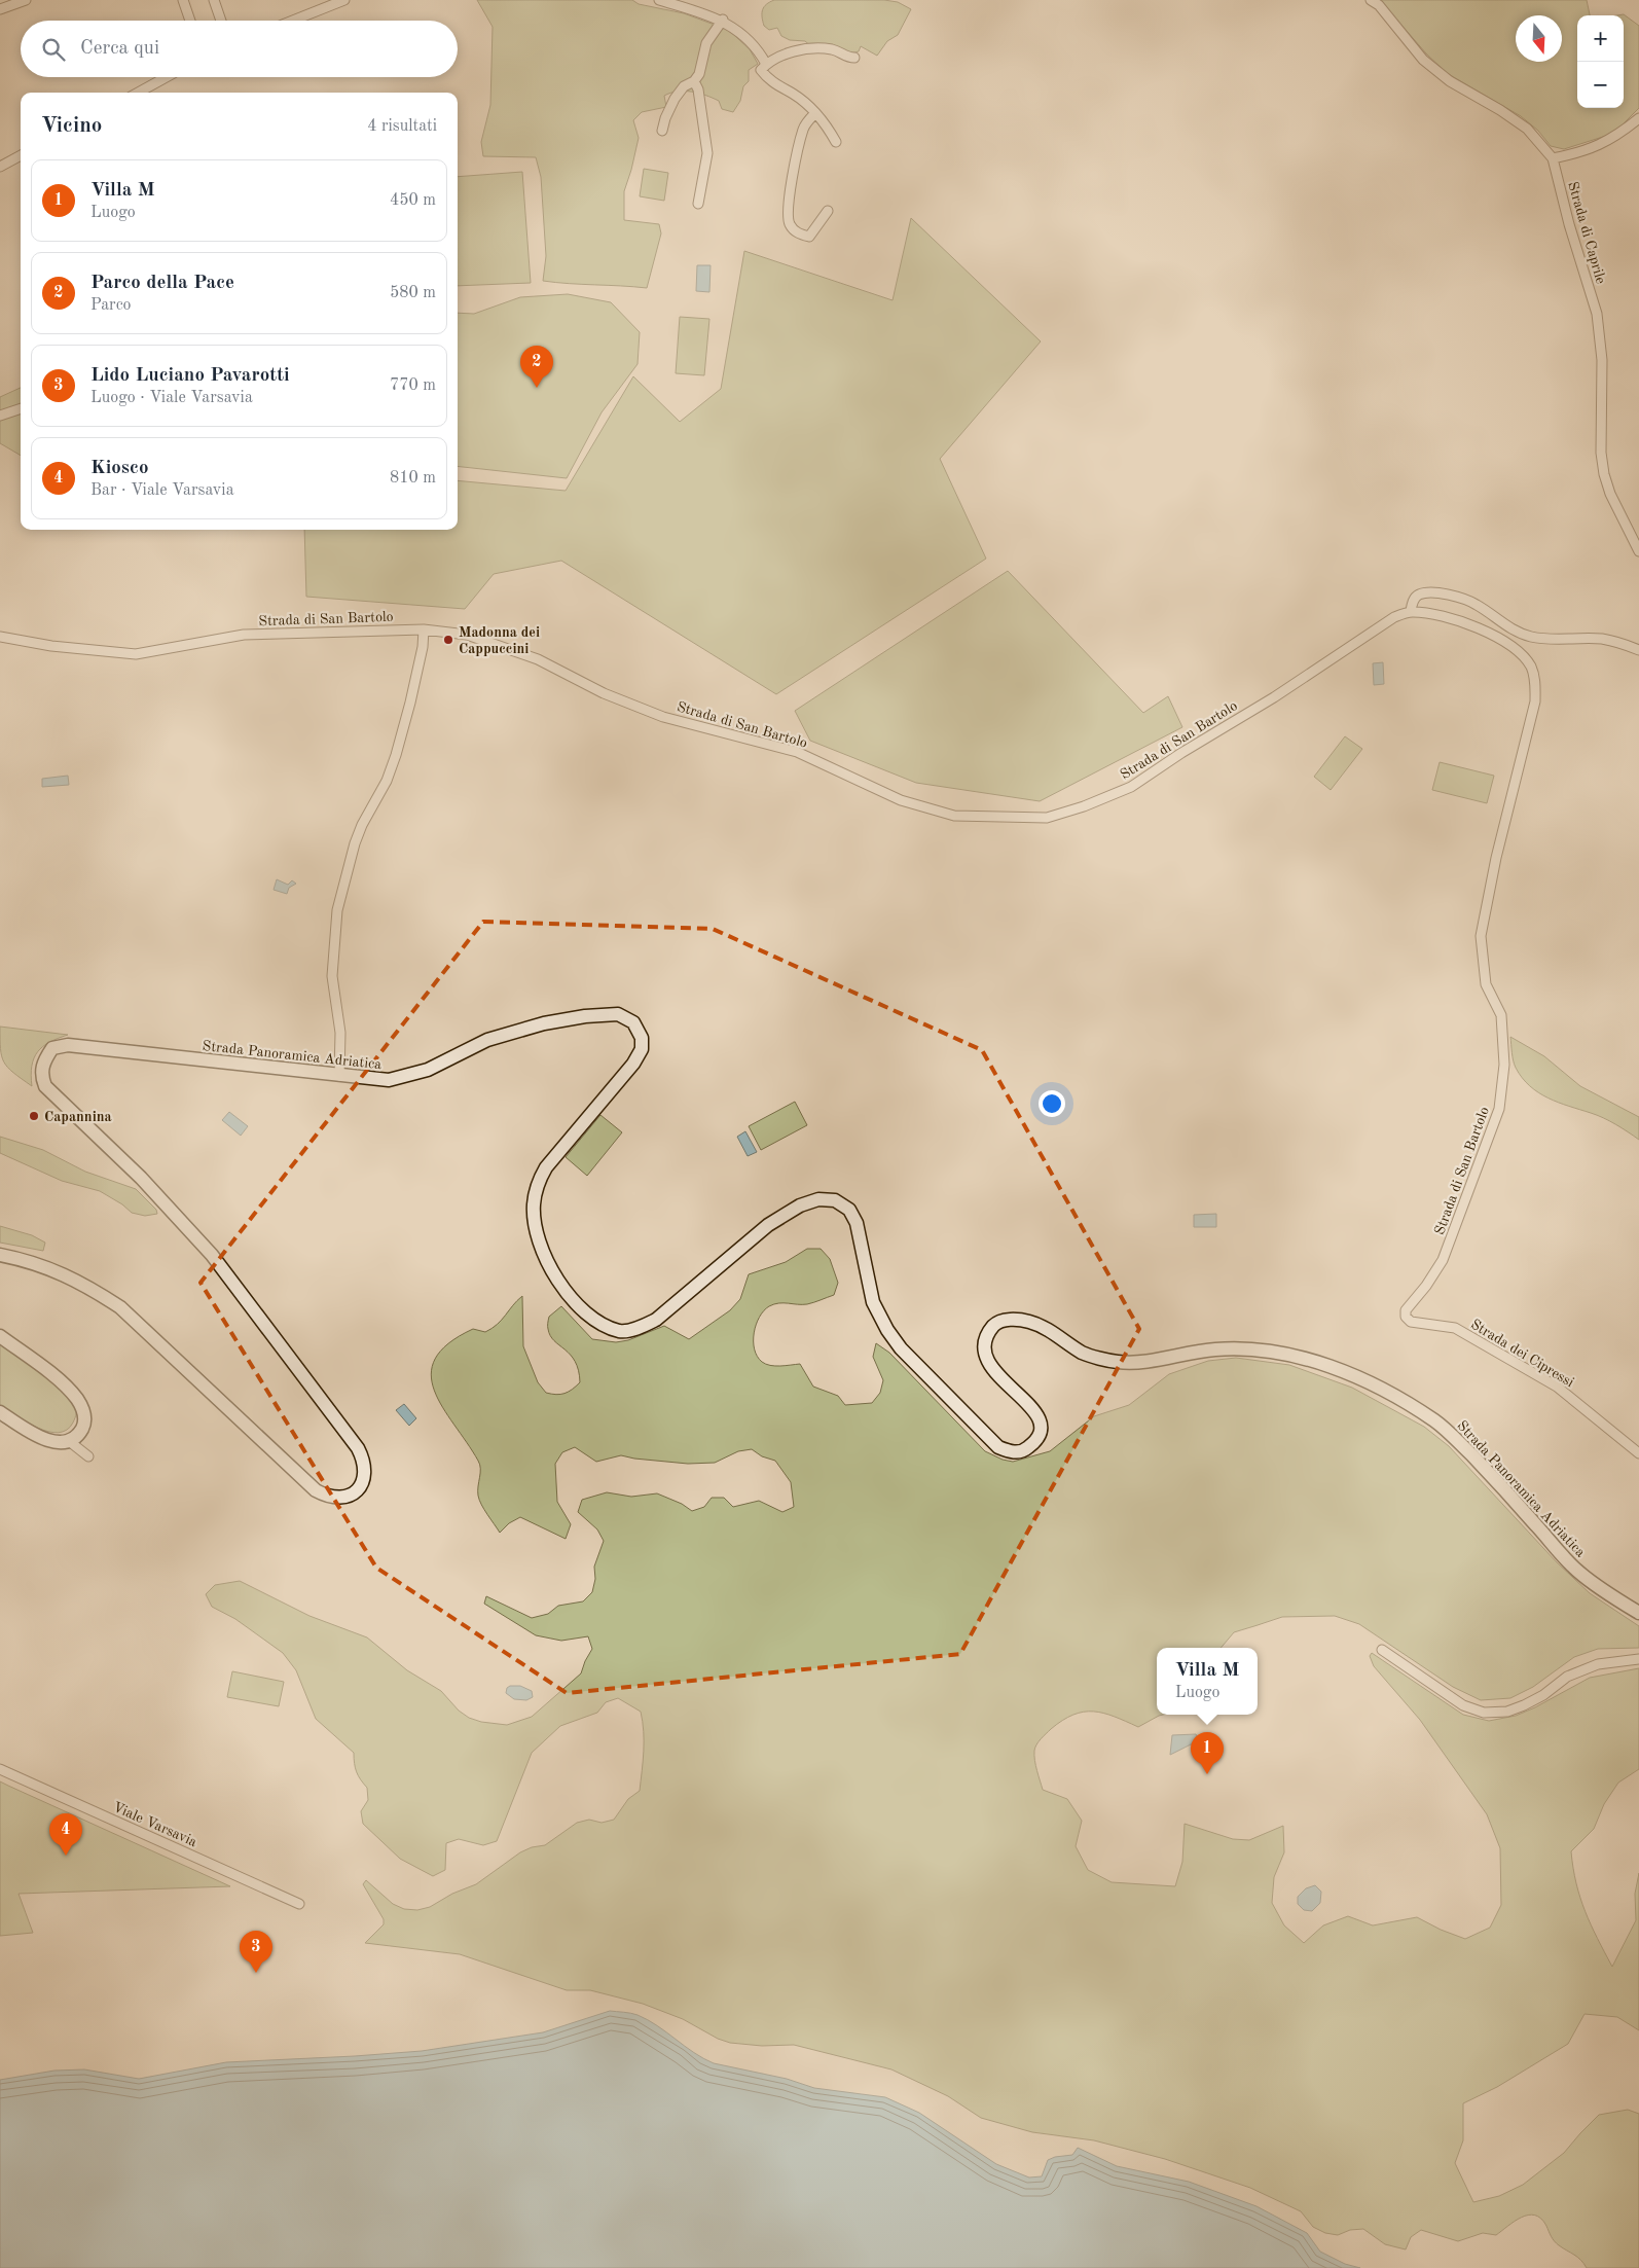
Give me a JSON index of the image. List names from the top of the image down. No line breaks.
{"streets":{"street":["Strada di Caprile","Strada di San Bartolo","Strada Panoramica Adriatica","Strada dei Cipressi","Viale Varsavia"]},"crossings":[["Strada di San Bartolo","Strada dei Cipressi"]],"places":["Madonna dei Cappuccini","Capannina"],"north":"bottom","page":{"map_buttons":["+","−"],"search":"Cerca qui","heading":["Vicino","4 risultati"],"list":[{"mark":"1","name":"Villa M","note":"Luogo","value":"450 m"},{"mark":"2","name":"Parco della Pace","note":"Parco","value":"580 m"},{"mark":"3","name":"Lido Luciano Pavarotti","note":"Luogo · Viale Varsavia","value":"770 m"},{"mark":"4","name":"Kiosco","note":"Bar · Viale Varsavia","value":"810 m"}],"pins":["2","1","4","3"],"popup":["Villa M","Luogo"]}}
